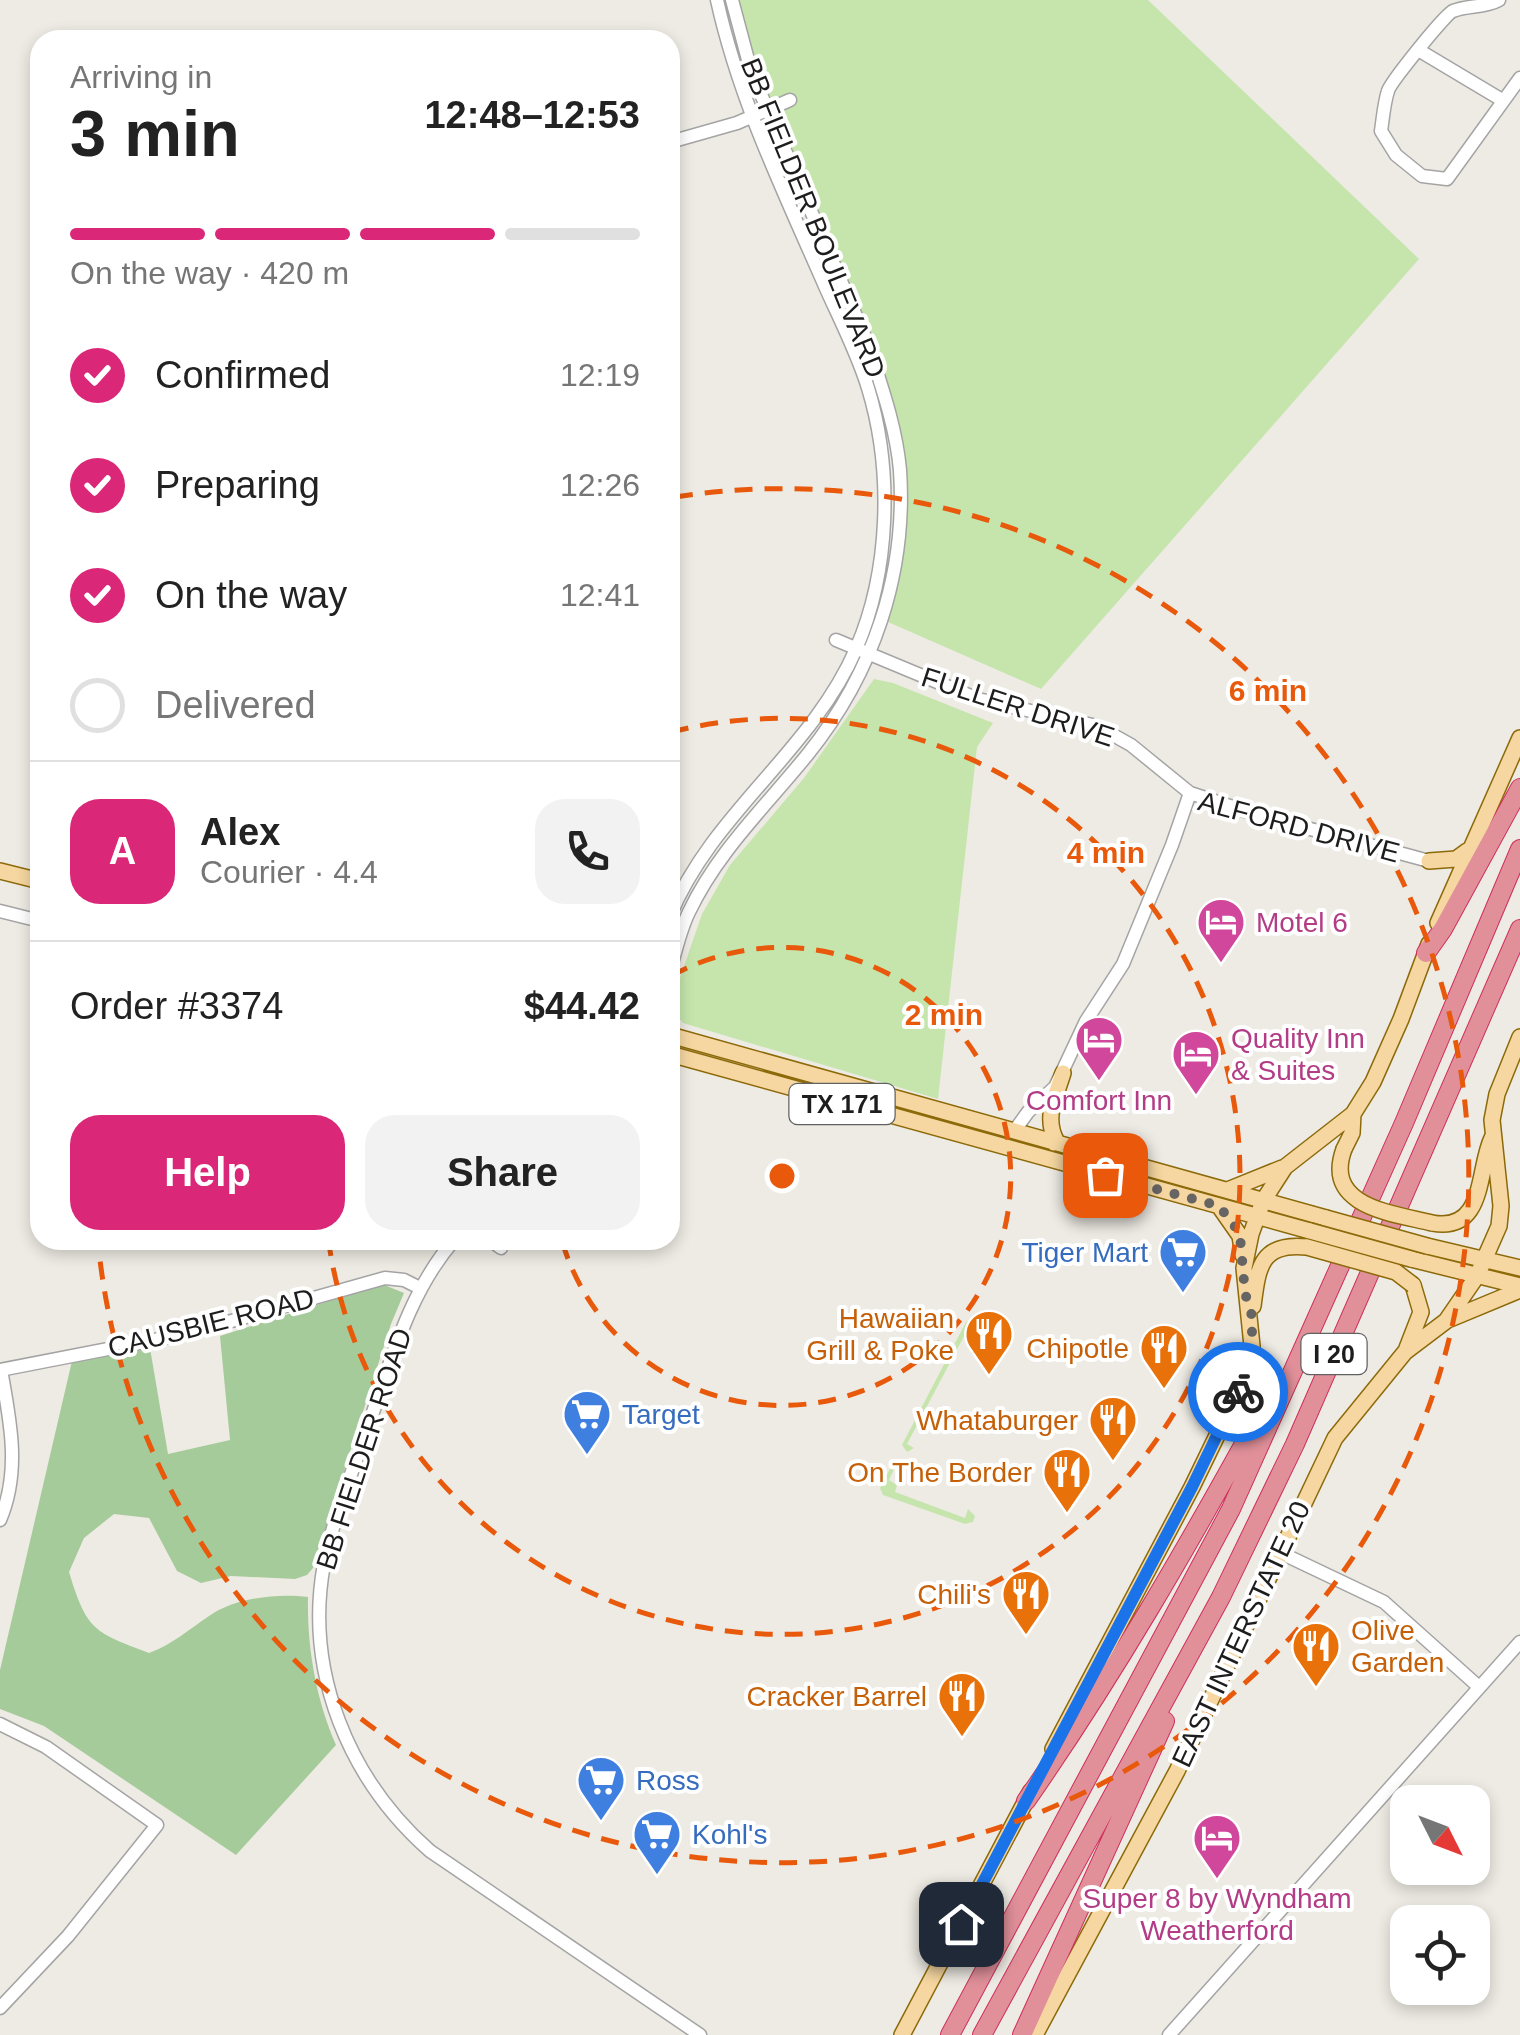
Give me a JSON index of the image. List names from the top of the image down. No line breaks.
{"streets":{"highway":["I 20"],"main road":["TX 171","EAST INTERSTATE 20"],"street":["BB FIELDER BOULEVARD","FULLER DRIVE","ALFORD DRIVE","CAUSBIE ROAD","BB FIELDER ROAD"]},"crossings":[["BB FIELDER BOULEVARD","FULLER DRIVE"],["FULLER DRIVE","ALFORD DRIVE"],["ALFORD DRIVE","TX 171"],["TX 171","EAST INTERSTATE 20"],["CAUSBIE ROAD","BB FIELDER ROAD"]],"places":{"hotel":["Motel 6","Comfort Inn","Quality Inn & Suites","Super 8 by Wyndham Weatherford"],"supermarket":["Tiger Mart","Target","Ross","Kohl's"],"restaurant":["Hawaiian Grill & Poke","Chipotle","Whataburger","On The Border","Chili's","Olive Garden","Cracker Barrel"]},"north":"bottom right","page":{"heading":["3 min","Arriving in","12:48–12:53"],"panel":["Alex","Courier · 4.4","Order #3374","$44.42"],"bar":"On the way · 420 m","list":[["Confirmed","12:19"],["Preparing","12:26"],["On the way","12:41"],"Delivered"],"round":"A","buttons":["Help","Share"]},"rings":["6 min","4 min","2 min"]}
